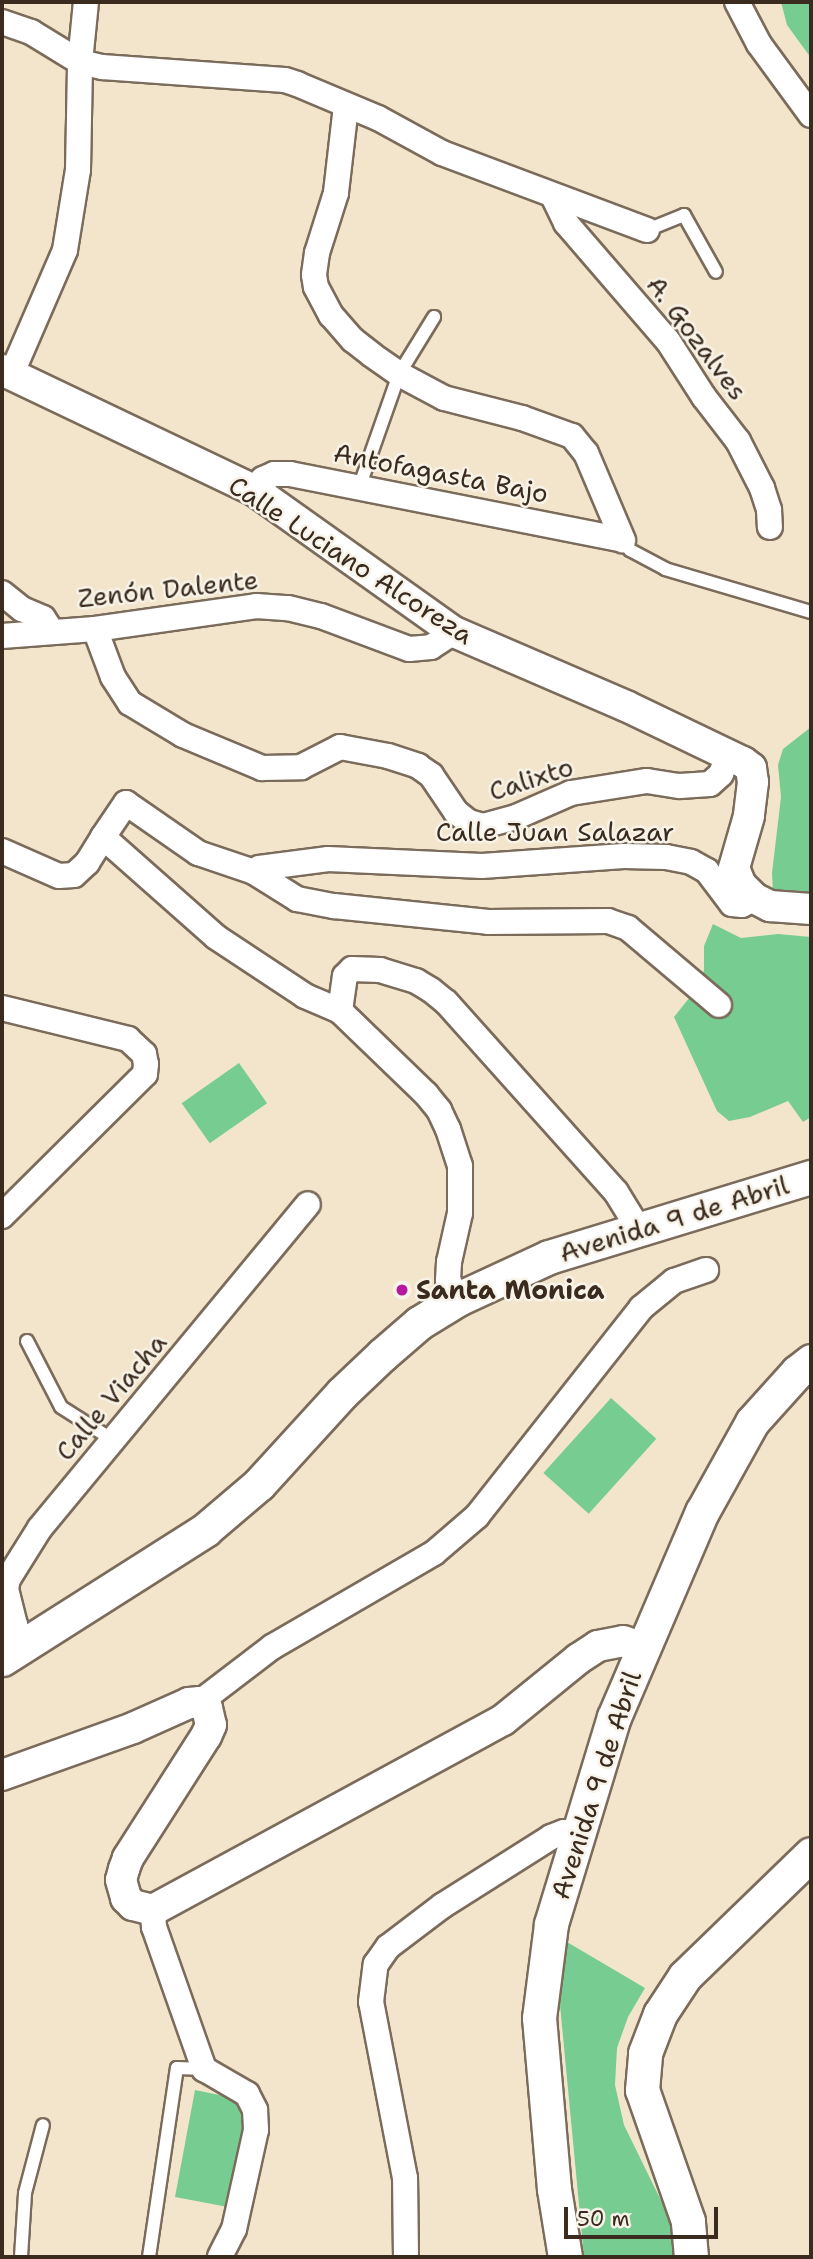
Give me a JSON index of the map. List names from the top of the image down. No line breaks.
{"streets":{"main road":["Avenida 9 de Abril"],"street":["A. Gozalves","Antofagasta Bajo","Calle Luciano Alcoreza","Zenón Dalente","Calixto","Calle Juan Salazar","Calle Viacha"]},"crossings":[["Antofagasta Bajo","Calle Luciano Alcoreza"],["Calle Luciano Alcoreza","Zenón Dalente"],["Calle Luciano Alcoreza","Calixto"],["Calle Luciano Alcoreza","Calle Juan Salazar"],["Zenón Dalente","Calixto"]],"places":["Santa Monica"],"scale_bar":"50 m"}
